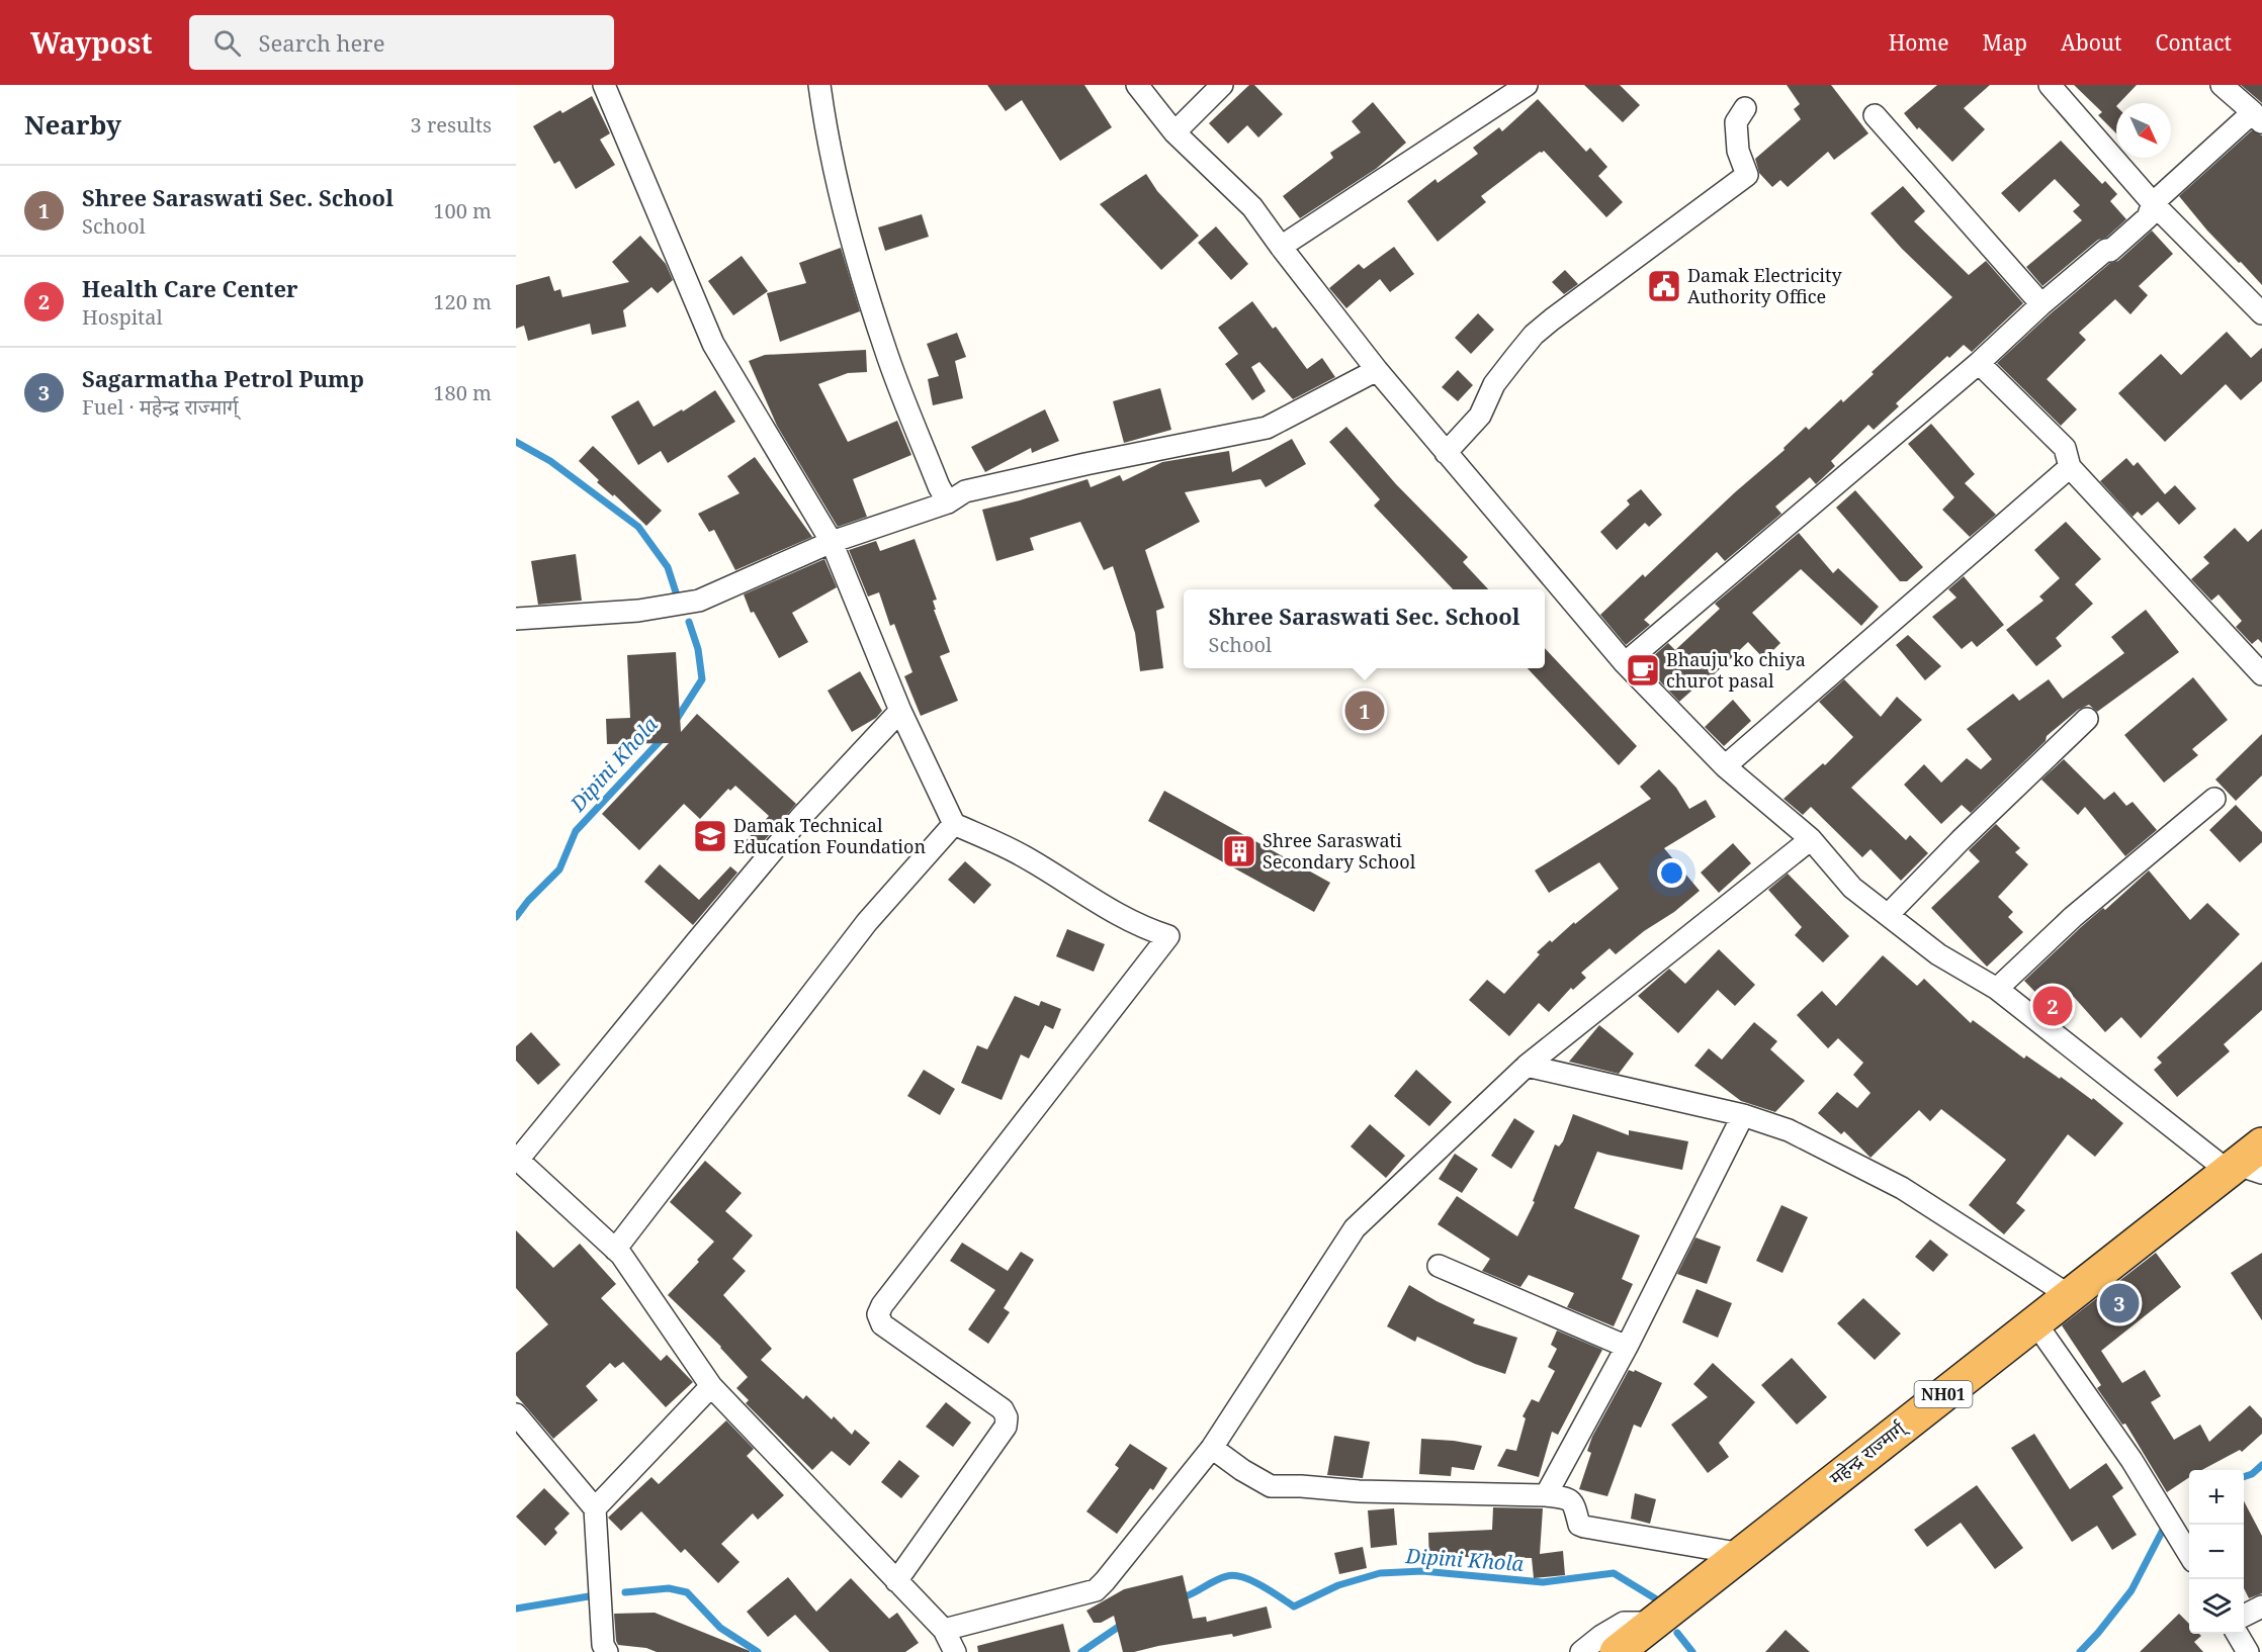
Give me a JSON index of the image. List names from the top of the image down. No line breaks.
{"streets":{"highway":["NH01","महेन्द्र राज्मार्ग्"]},"water":["Dipini Khola"],"places":{"public building":["Damak Electricity Authority Office"],"cafe":["Bhauju ko chiya churot pasal"],"school or university":["Damak Technical Education Foundation"],"building":["Shree Saraswati Secondary School"]},"north":"bottom right","page":{"header":"Waypost","search":"Search here","nav":["Home","Map","About","Contact"],"heading":["Nearby","3 results"],"list":[{"mark":"1","name":"Shree Saraswati Sec. School","note":"School","value":"100 m"},{"mark":"2","name":"Health Care Center","note":"Hospital","value":"120 m"},{"mark":"3","name":"Sagarmatha Petrol Pump","note":"Fuel · महेन्द्र राज्मार्ग्","value":"180 m"}],"popup":["Shree Saraswati Sec. School","School"],"pins":["1","2","3"],"map_buttons":["+","−"]}}
